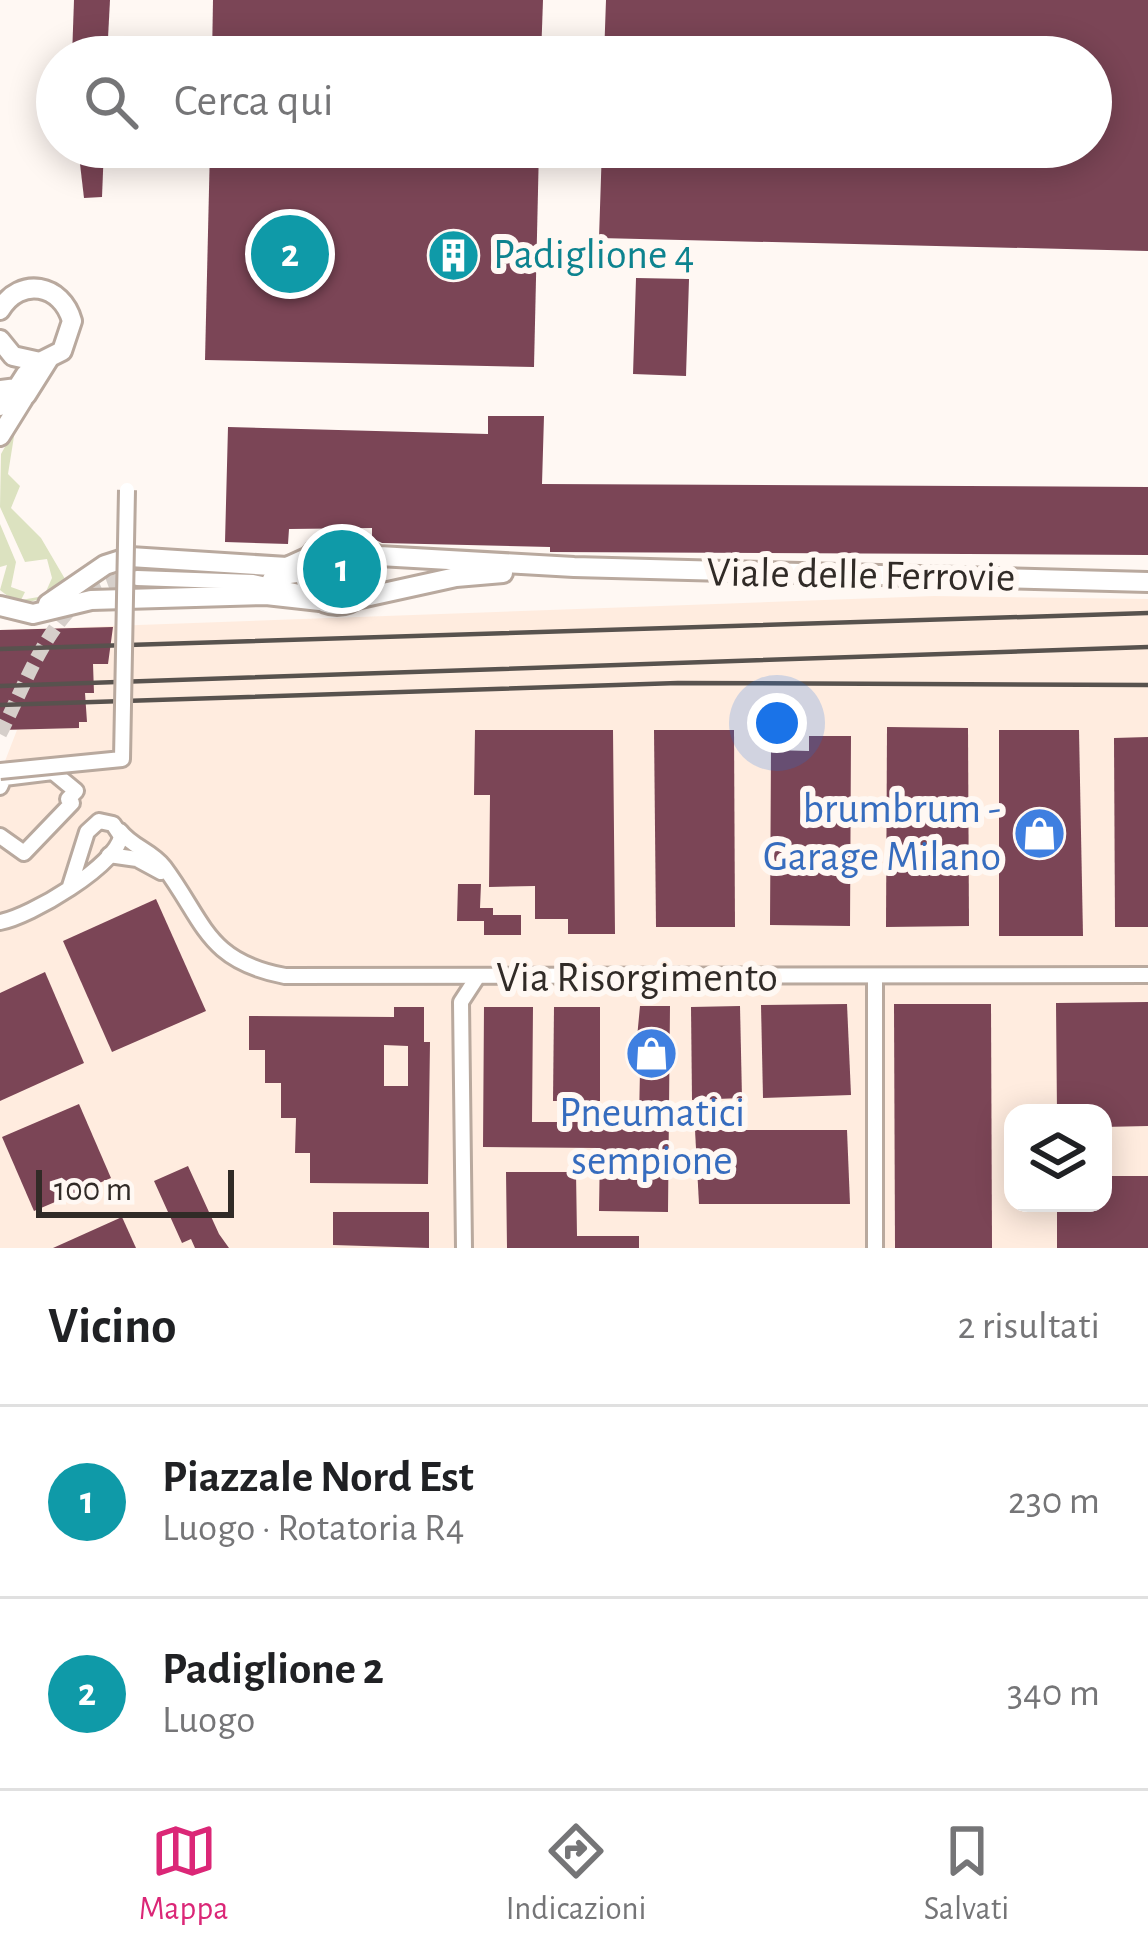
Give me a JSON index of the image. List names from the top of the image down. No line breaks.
{"streets":{"street":["Viale delle Ferrovie","Via Risorgimento"]},"places":{"building":["Padiglione 4"],"shop":["brumbrum - Garage Milano","Pneumatici sempione"]},"scale_bar":"100 m","page":{"search":"Cerca qui","pins":["2","1"],"scale":"100 m","heading":["Vicino","2 risultati"],"list":[{"mark":"1","name":"Piazzale Nord Est","note":"Luogo · Rotatoria R4","value":"230 m"},{"mark":"2","name":"Padiglione 2","note":"Luogo","value":"340 m"}],"nav":["Mappa","Indicazioni","Salvati"]}}
